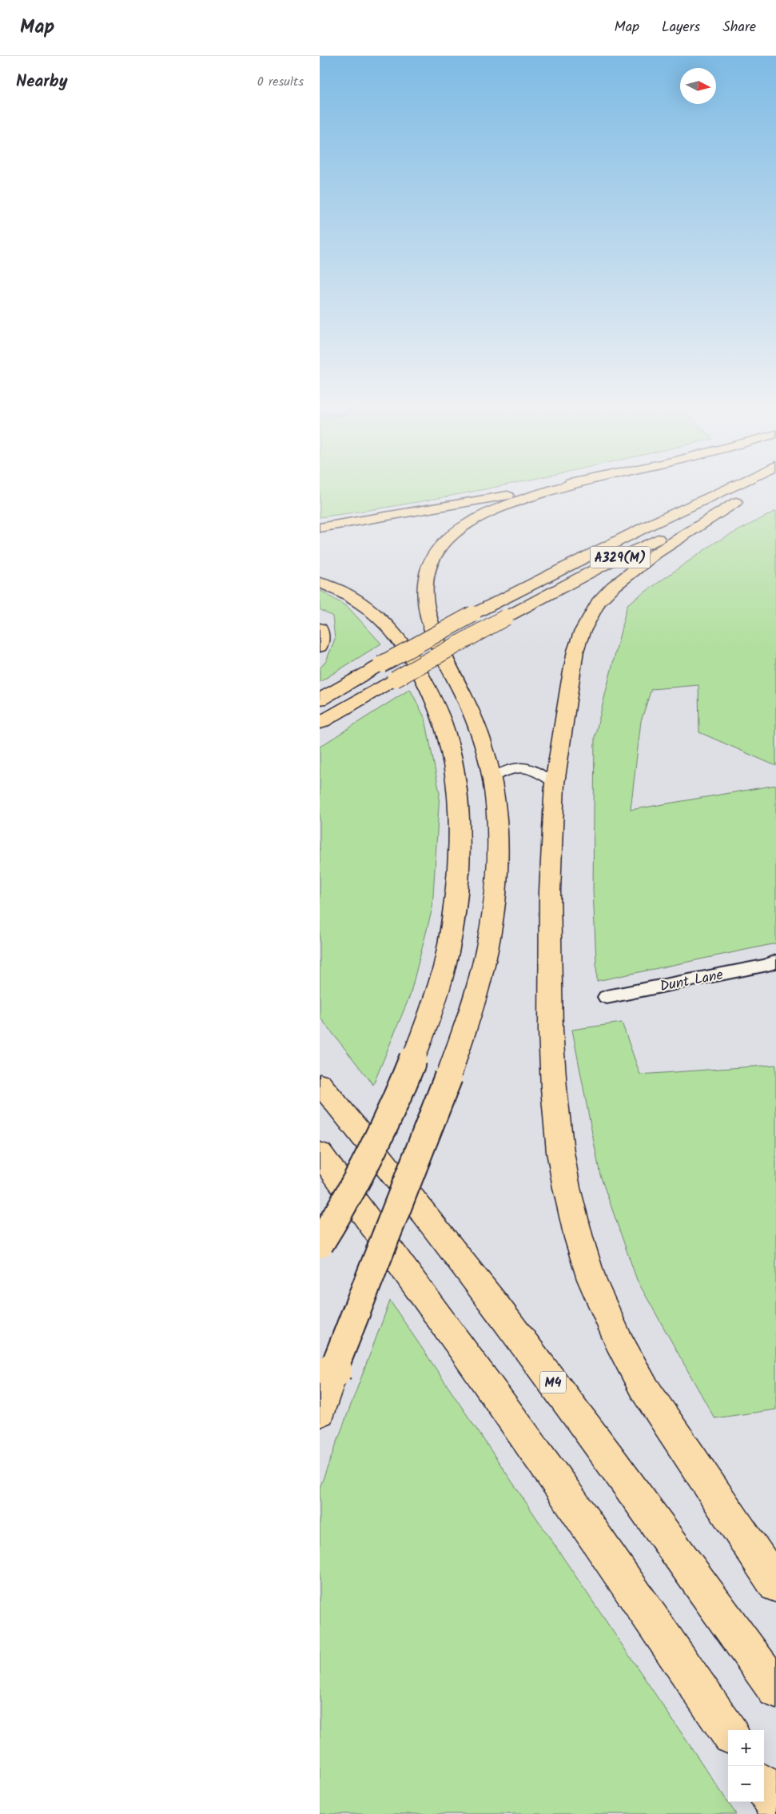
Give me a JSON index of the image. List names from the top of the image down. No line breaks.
{"streets":{"highway":["A329(M)","M4"],"street":["Dunt Lane"]},"north":"right","page":{"header":"Map","nav":["Map","Layers","Share"],"heading":["Nearby","0 results"],"map_buttons":["+","−"]}}
